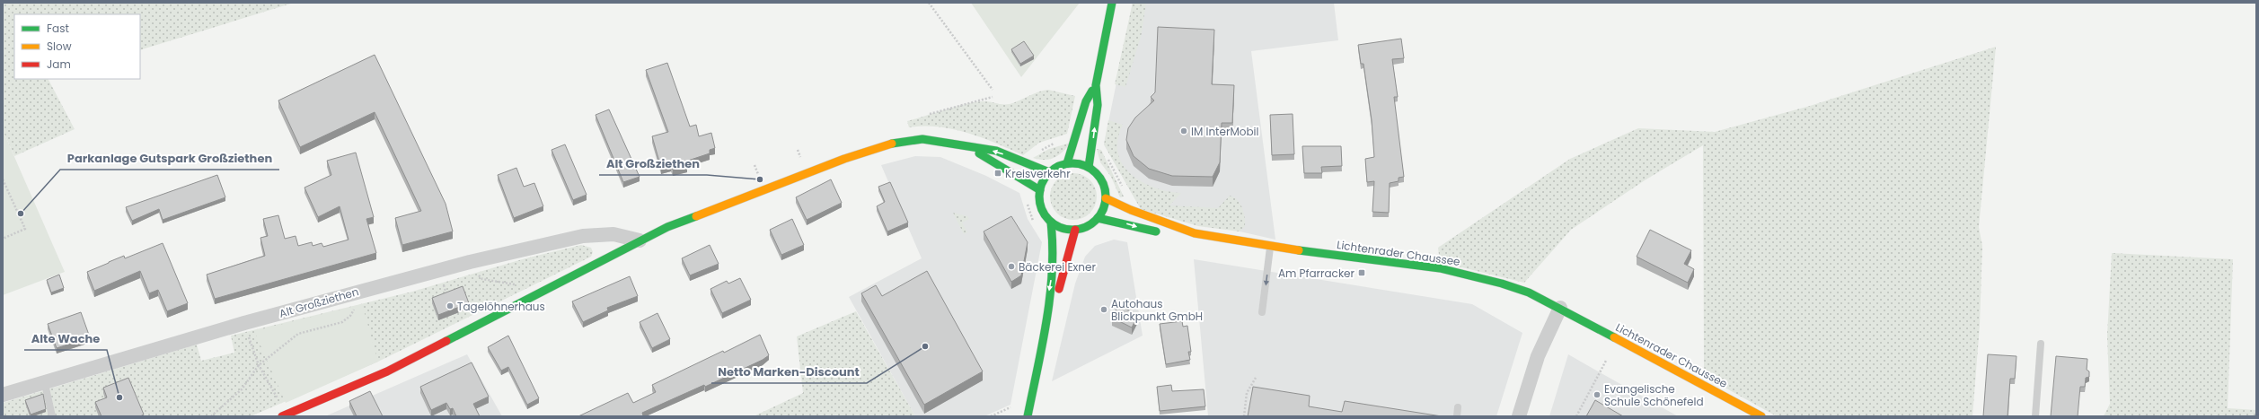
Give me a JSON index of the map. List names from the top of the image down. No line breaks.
{"streets":{"street":["Lichtenrader Chaussee","Alt Großziethen"]},"places":{"other":["IM InterMobil","Alt Großziethen","Parkanlage Gutspark Großziethen","Bäckerei Exner","Tagelöhnerhaus","Autohaus Blickpunkt GmbH","Netto Marken-Discount","Evangelische Schule Schönefeld","Alte Wache"],"transit":["Kreisverkehr","Am Pfarracker"]},"legend":["Fast","Slow","Jam"]}
